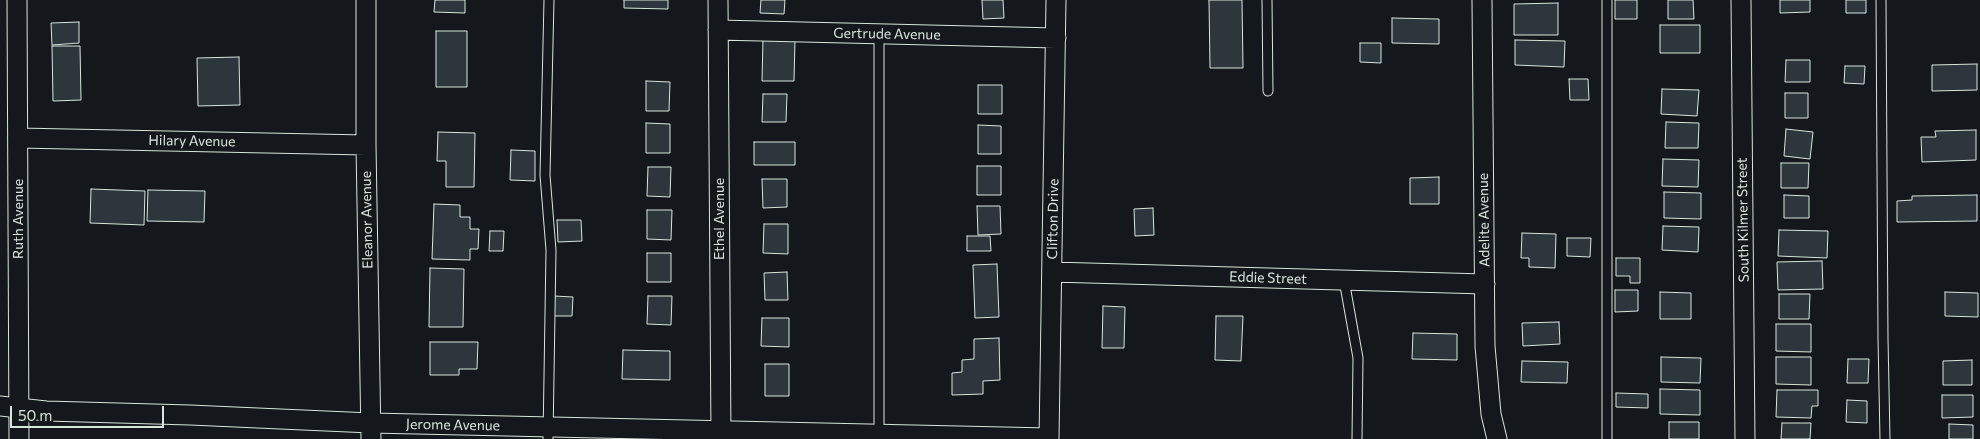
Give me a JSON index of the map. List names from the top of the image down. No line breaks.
{"streets":{"street":["Gertrude Avenue","Hilary Avenue","Ruth Avenue","Ethel Avenue","Clifton Drive","Eleanor Avenue","Adelite Avenue","South Kilmer Street","Eddie Street","Jerome Avenue"]},"crossings":[["Gertrude Avenue","Ethel Avenue"],["Gertrude Avenue","Clifton Drive"],["Hilary Avenue","Ruth Avenue"],["Hilary Avenue","Eleanor Avenue"],["Ruth Avenue","Jerome Avenue"],["Ethel Avenue","Jerome Avenue"],["Clifton Drive","Eddie Street"],["Clifton Drive","Jerome Avenue"],["Eleanor Avenue","Jerome Avenue"],["Adelite Avenue","Eddie Street"]],"scale_bar":"50 m"}
